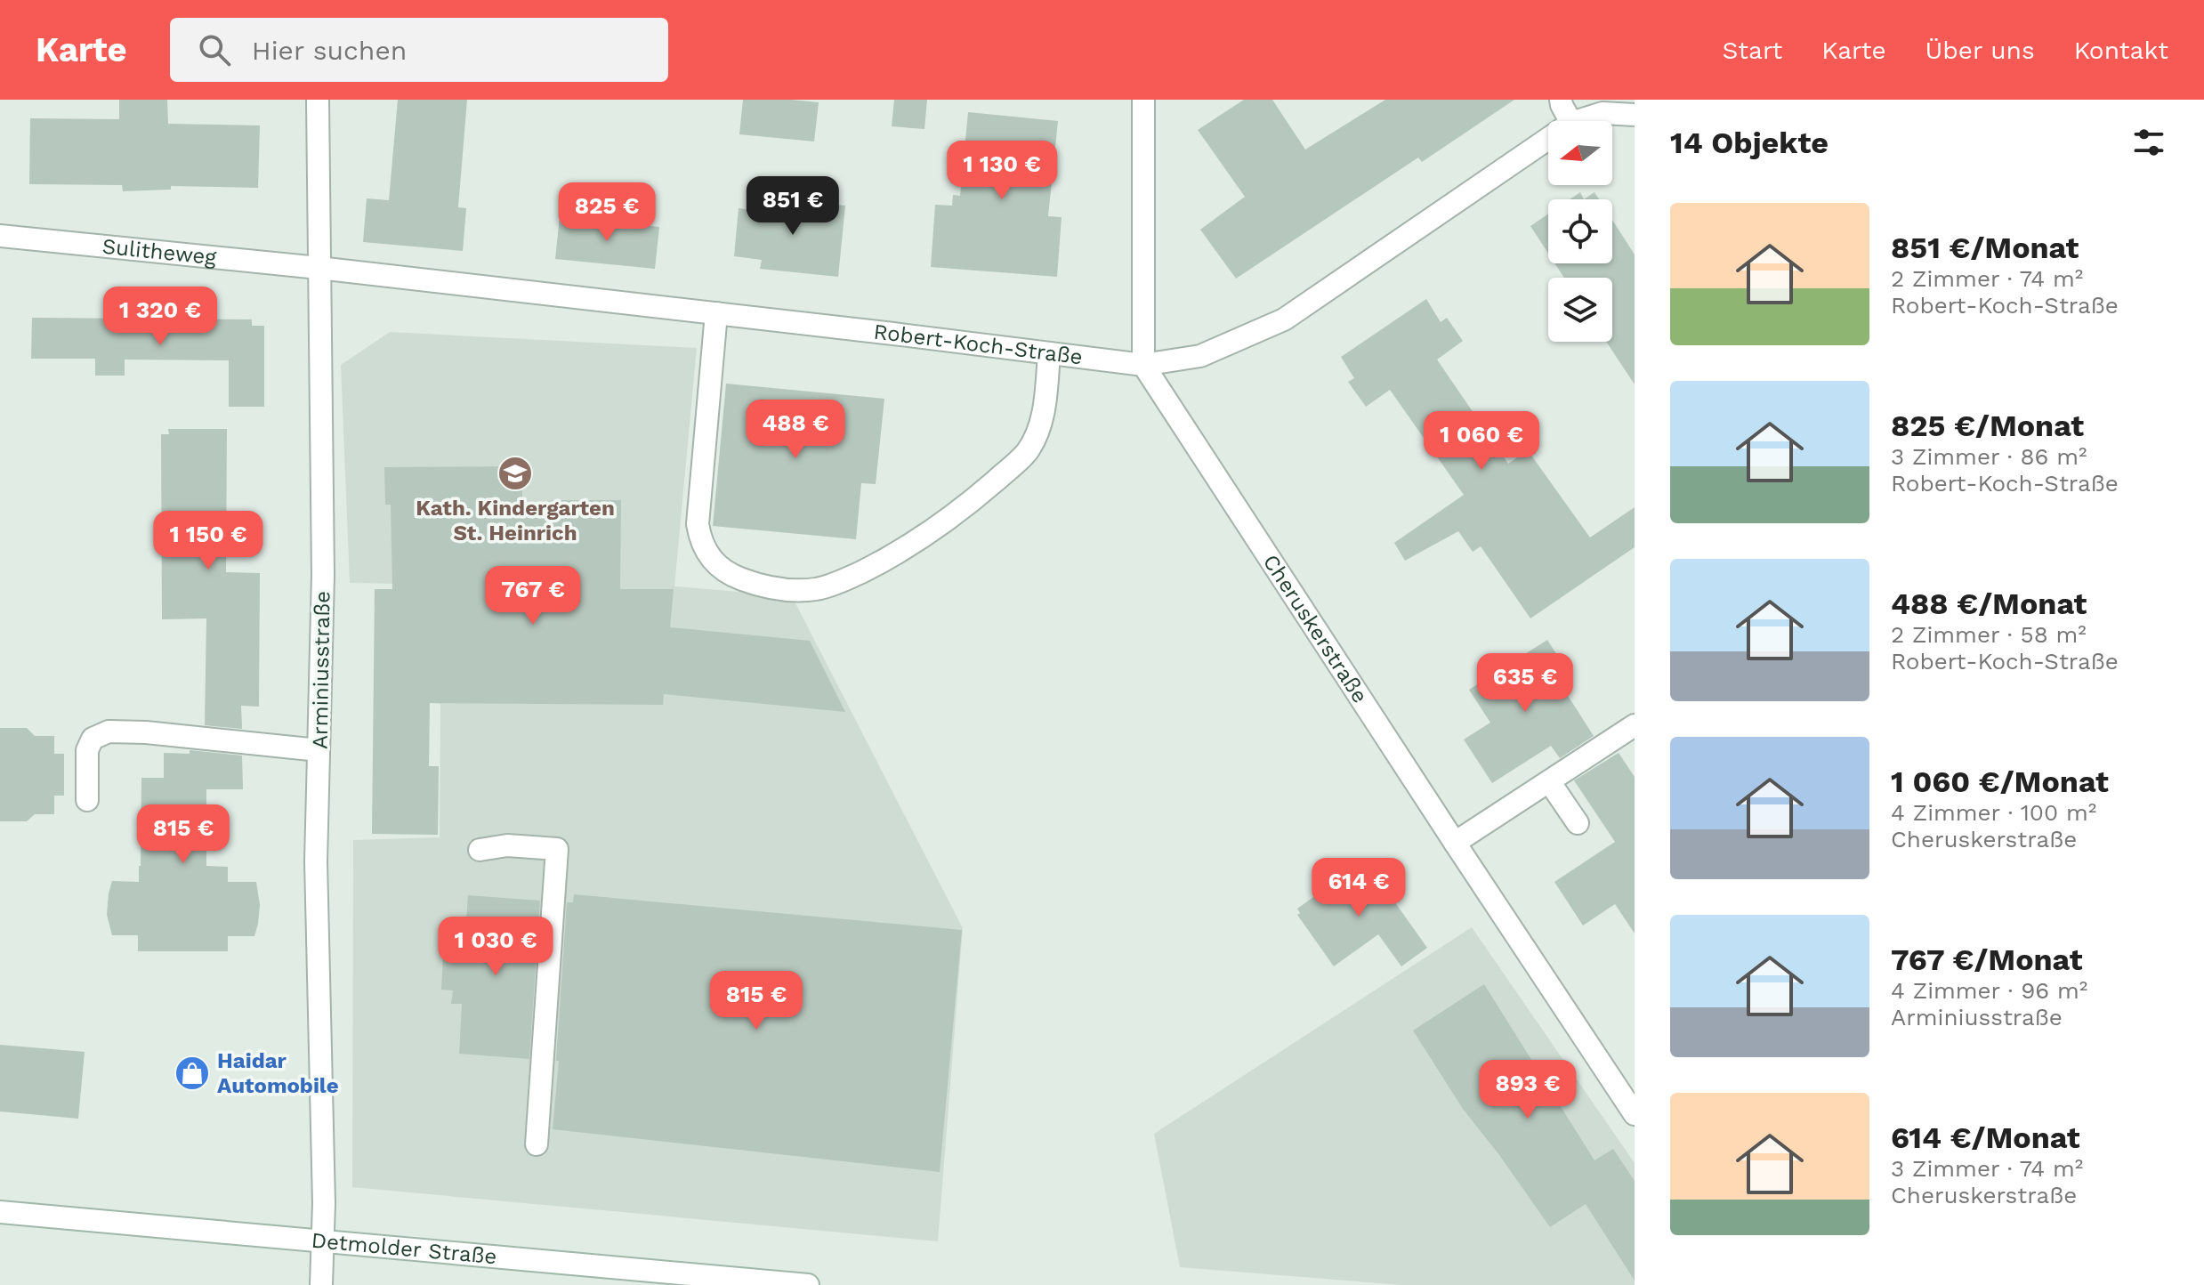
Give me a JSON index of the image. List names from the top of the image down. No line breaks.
{"streets":{"street":["Sulitheweg","Robert-Koch-Straße","Cheruskerstraße","Arminiusstraße","Detmolder Straße"]},"crossings":[["Sulitheweg","Robert-Koch-Straße"],["Sulitheweg","Arminiusstraße"],["Robert-Koch-Straße","Cheruskerstraße"],["Robert-Koch-Straße","Arminiusstraße"],["Arminiusstraße","Detmolder Straße"]],"places":{"school or university":["Kath. Kindergarten St. Heinrich"],"shop":["Haidar Automobile"]},"north":"left","page":{"header":"Karte","search":"Hier suchen","nav":["Start","Karte","Über uns","Kontakt"],"heading":"14 Objekte","price":["1 130 €","851 €","825 €","1 320 €","488 €","1 060 €","1 150 €","767 €","635 €","815 €","614 €","1 030 €","815 €","893 €"],"list":[{"name":"851 €/Monat","note":"2 Zimmer · 74 m² · Robert-Koch-Straße"},{"name":"825 €/Monat","note":"3 Zimmer · 86 m² · Robert-Koch-Straße"},{"name":"488 €/Monat","note":"2 Zimmer · 58 m² · Robert-Koch-Straße"},{"name":"1 060 €/Monat","note":"4 Zimmer · 100 m² · Cheruskerstraße"},{"name":"767 €/Monat","note":"4 Zimmer · 96 m² · Arminiusstraße"},{"name":"614 €/Monat","note":"3 Zimmer · 74 m² · Cheruskerstraße"}]}}
